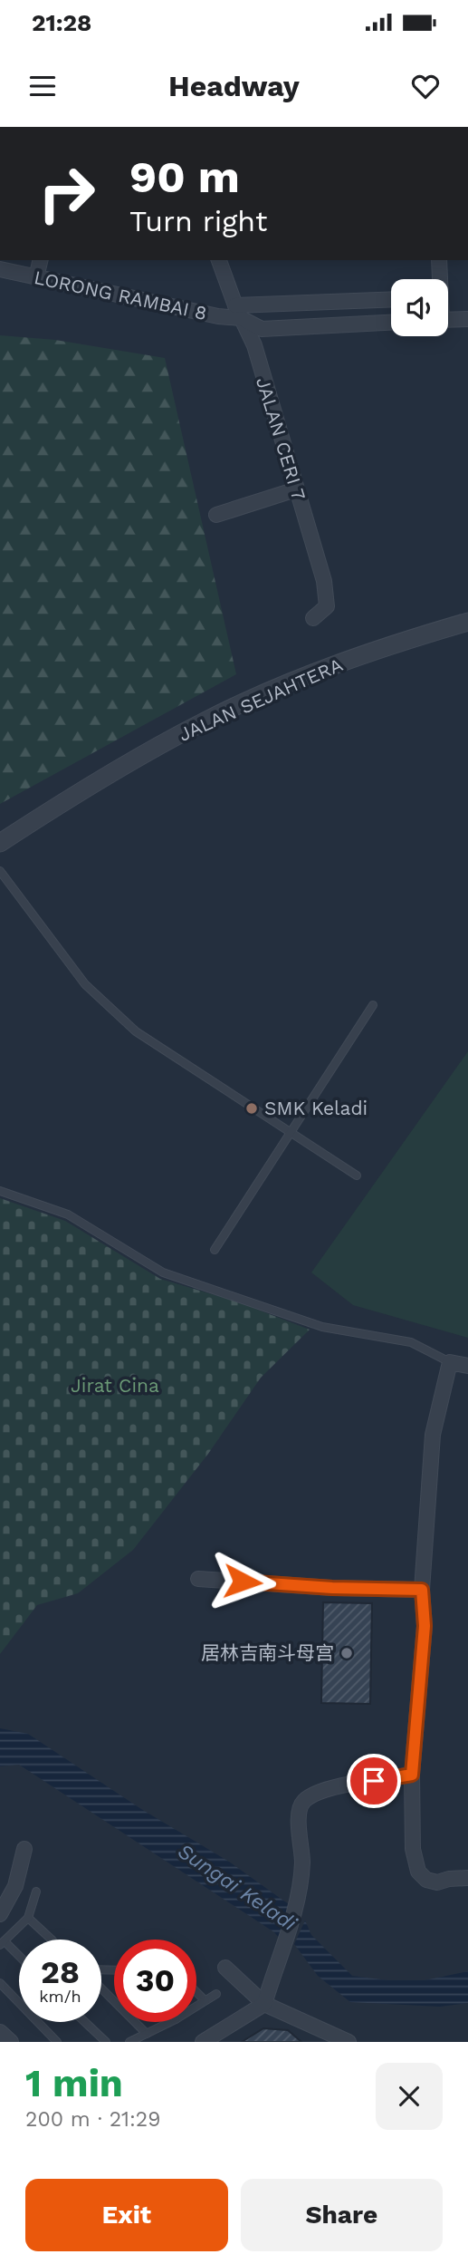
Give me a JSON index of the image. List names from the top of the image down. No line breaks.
{"streets":{"street":["LORONG RAMBAI 8","JALAN CERI 7","JALAN SEJAHTERA"]},"crossings":[["LORONG RAMBAI 8","JALAN CERI 7"]],"water":["Sungai Keladi"],"parks":["Jirat Cina"],"places":["SMK Keladi","居林吉南斗母宫"],"page":{"status":"21:28","header":"Headway","turn":["90 m","Turn right"],"speed":"28 km/h","limit":"30","heading":["1 min","200 m · 21:29"],"buttons":["Exit","Share"]}}
